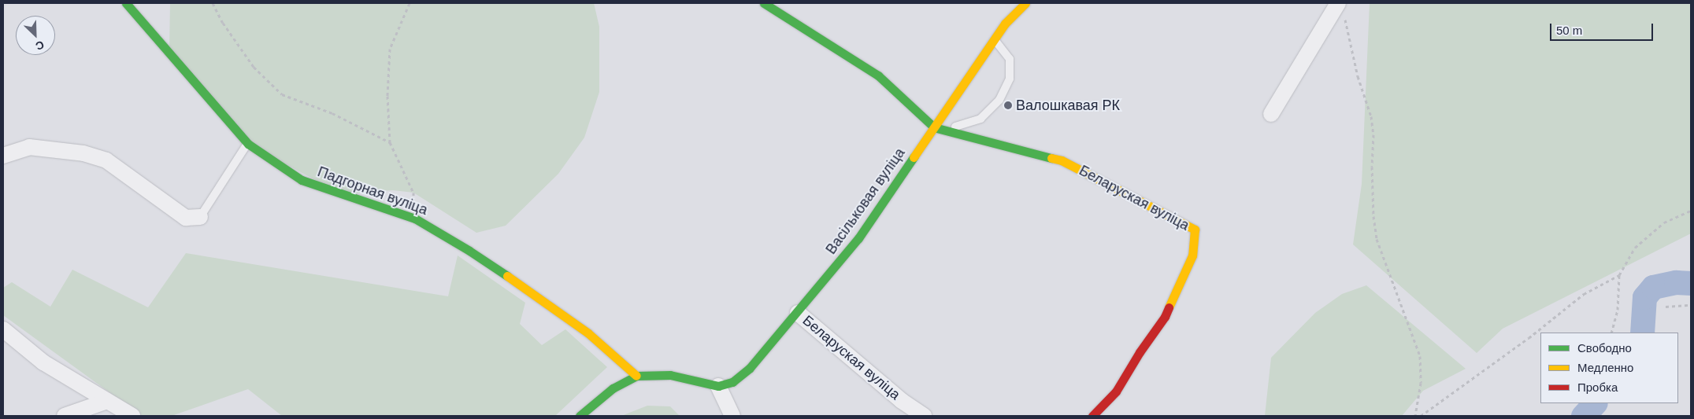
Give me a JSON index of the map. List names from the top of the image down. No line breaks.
{"streets":{"street":["Падгорная вуліца","Беларуская вуліца","Васільковая вуліца"]},"crossings":[["Беларуская вуліца","Васільковая вуліца"]],"places":["Валошкавая РК"],"legend":["Свободно","Медленно","Пробка"],"scale_bar":"50 m","north":"bottom right"}
